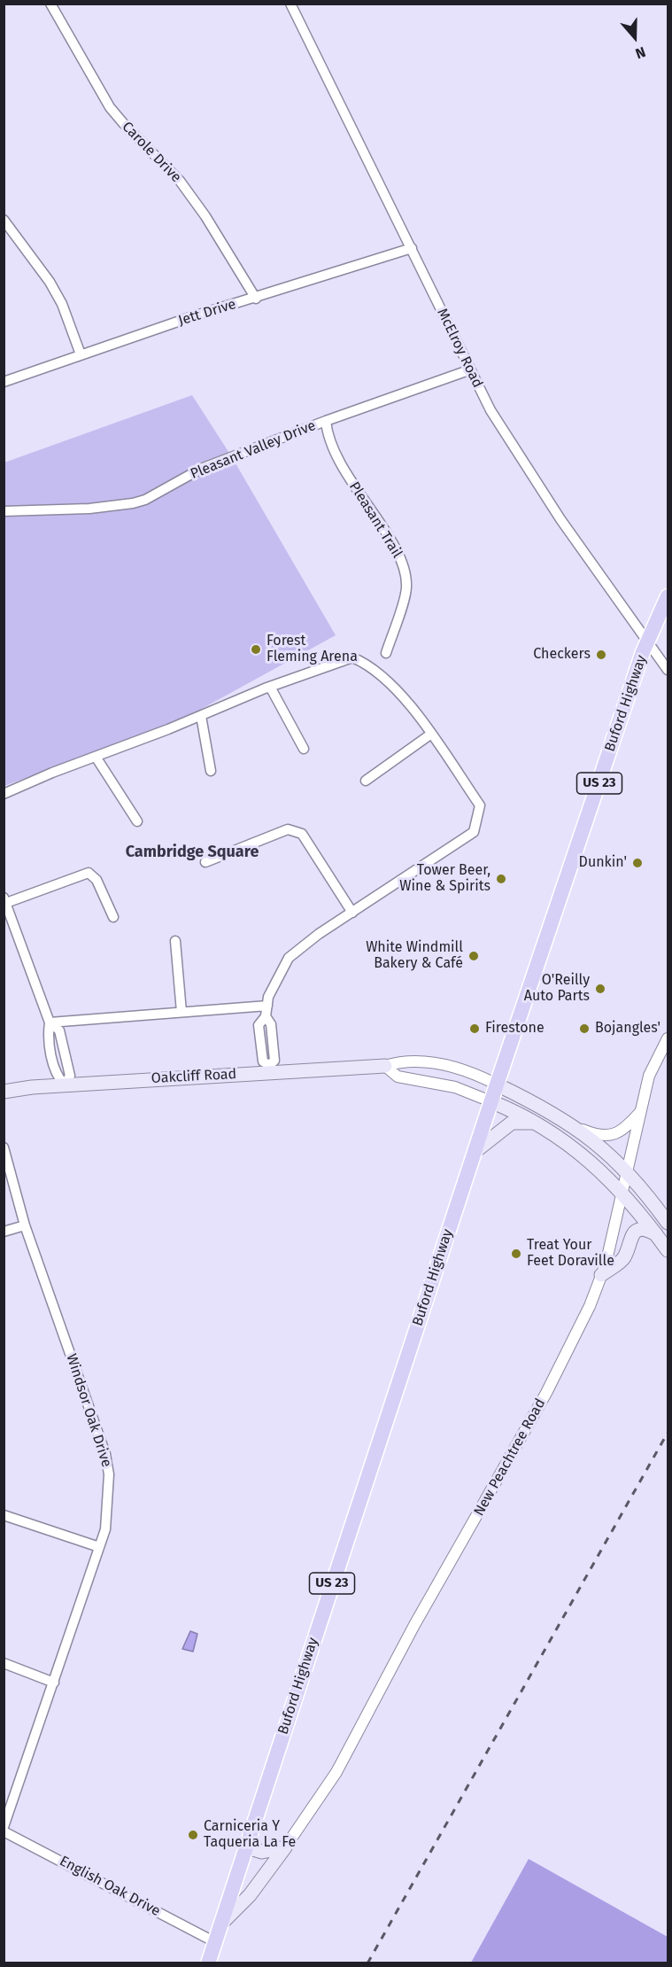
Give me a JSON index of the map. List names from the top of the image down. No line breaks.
{"streets":{"main road":["Buford Highway","US 23","Oakcliff Road"],"street":["Carole Drive","Jett Drive","McElroy Road","Pleasant Valley Drive","Pleasant Trail","Windsor Oak Drive","New Peachtree Road","English Oak Drive"]},"crossings":[["Carole Drive","Jett Drive"],["Jett Drive","McElroy Road"],["McElroy Road","Pleasant Valley Drive"],["McElroy Road","Buford Highway"],["Pleasant Valley Drive","Pleasant Trail"],["Buford Highway","Oakcliff Road"],["Buford Highway","English Oak Drive"],["Oakcliff Road","New Peachtree Road"]],"districts":["Cambridge Square"],"places":["Forest Fleming Arena","Checkers","Dunkin'","Tower Beer, Wine & Spirits","White Windmill Bakery & Café","O'Reilly Auto Parts","Firestone","Bojangles'","Treat Your Feet Doraville","Carniceria Y Taqueria La Fe"],"north":"bottom"}
